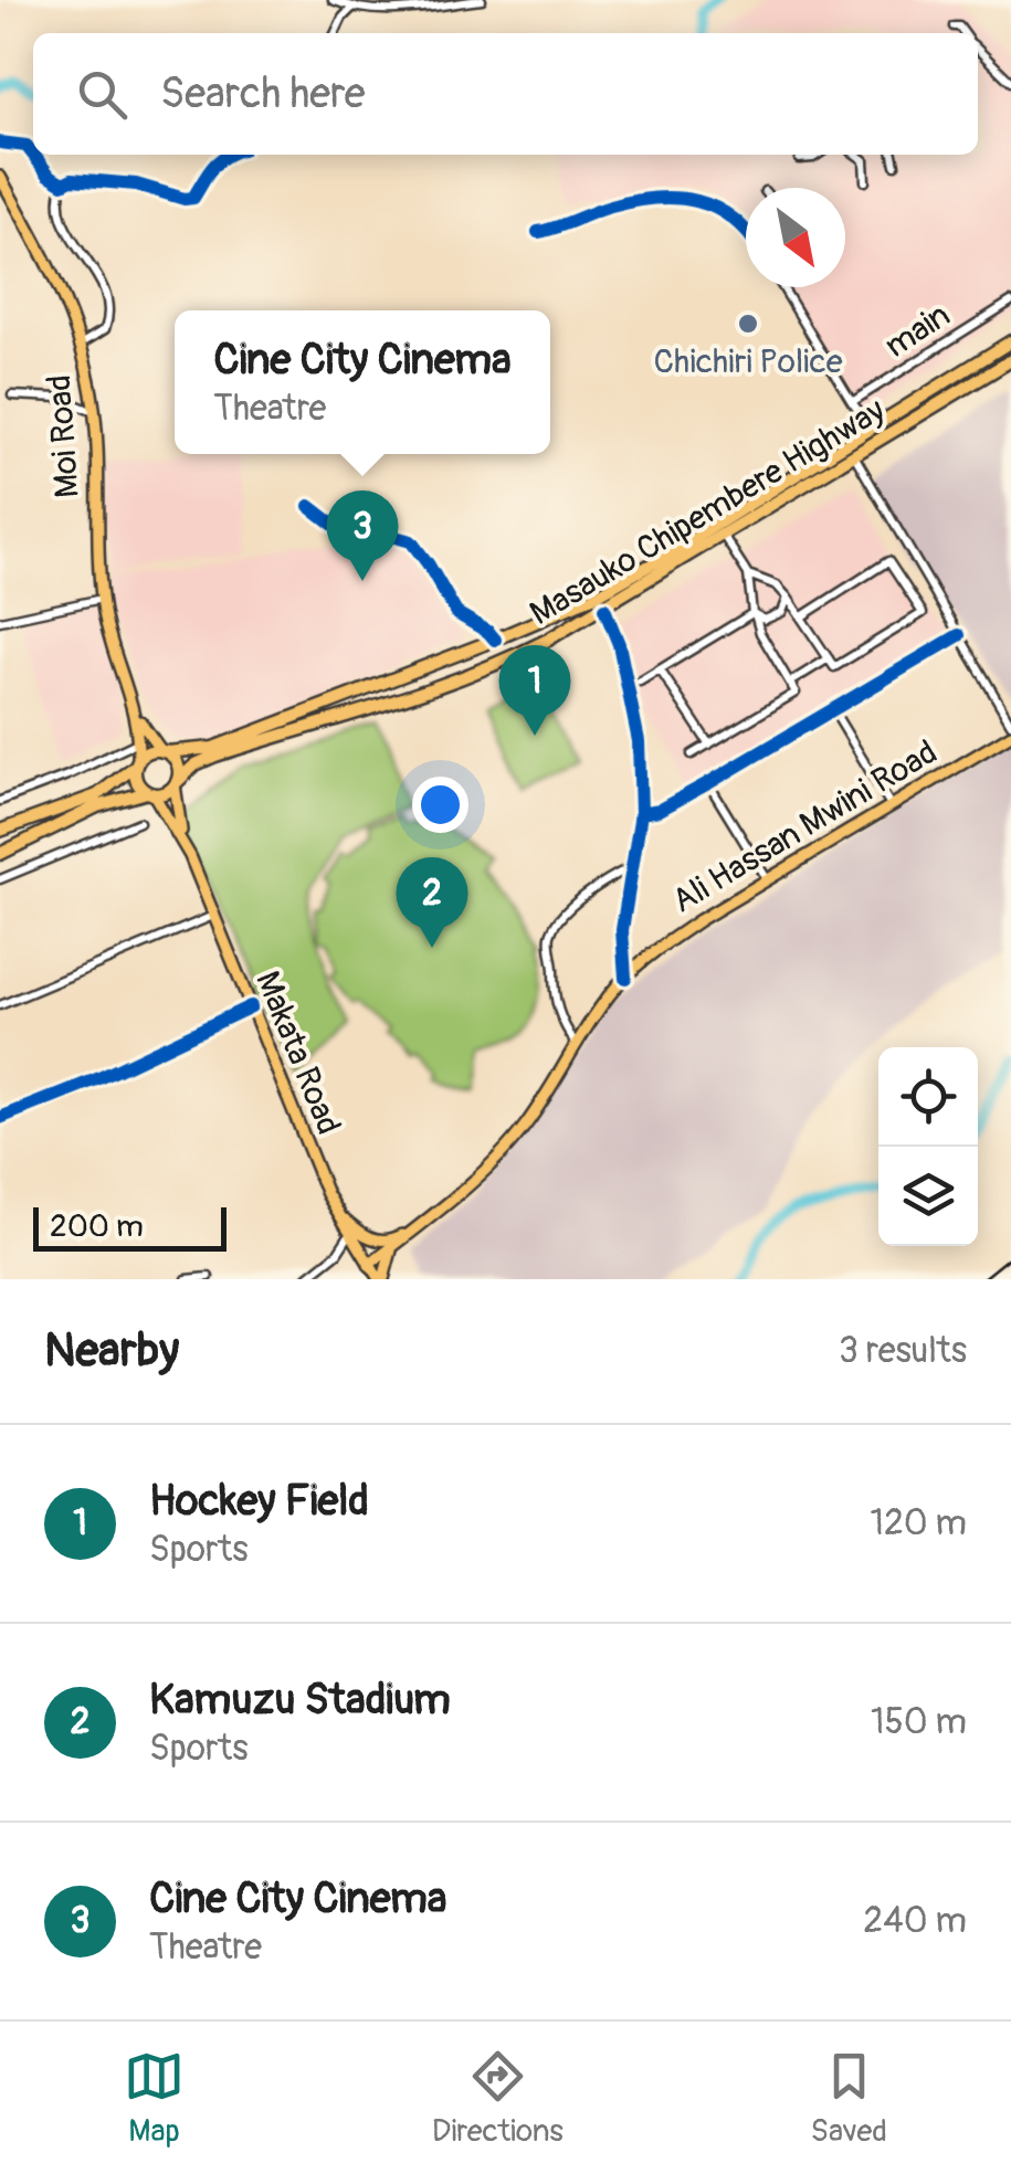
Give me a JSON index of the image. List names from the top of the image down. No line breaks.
{"streets":{"highway":["Masauko Chipembere Highway"],"main road":["Moi Road","Ali Hassan Mwini Road","Makata Road"],"street":["main"]},"crossings":[["Masauko Chipembere Highway","Makata Road"],["Ali Hassan Mwini Road","Makata Road"]],"places":["Chichiri Police"],"scale_bar":"200 m","north":"bottom right","page":{"search":"Search here","popup":["Cine City Cinema","Theatre"],"pins":["3","1","2"],"scale":"200 m","heading":["Nearby","3 results"],"list":[{"mark":"1","name":"Hockey Field","note":"Sports","value":"120 m"},{"mark":"2","name":"Kamuzu Stadium","note":"Sports","value":"150 m"},{"mark":"3","name":"Cine City Cinema","note":"Theatre","value":"240 m"}],"nav":["Map","Directions","Saved"]}}
